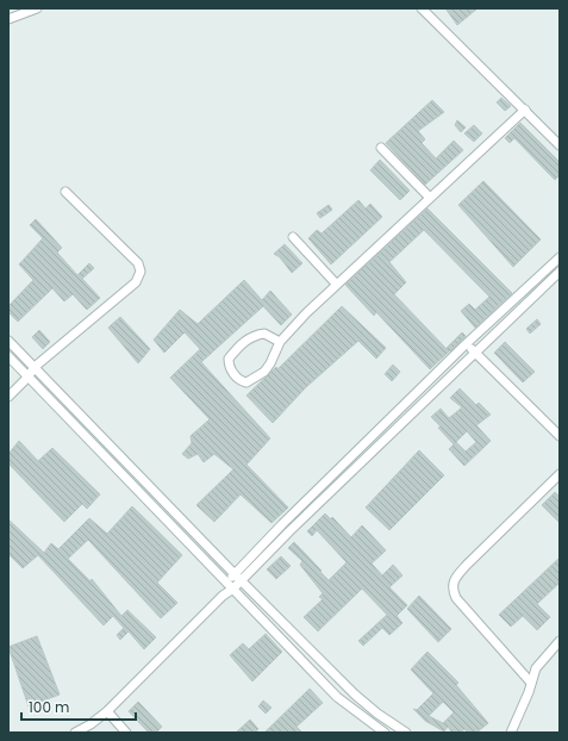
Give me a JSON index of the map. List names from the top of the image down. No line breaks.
{"scale_bar":"100 m"}
